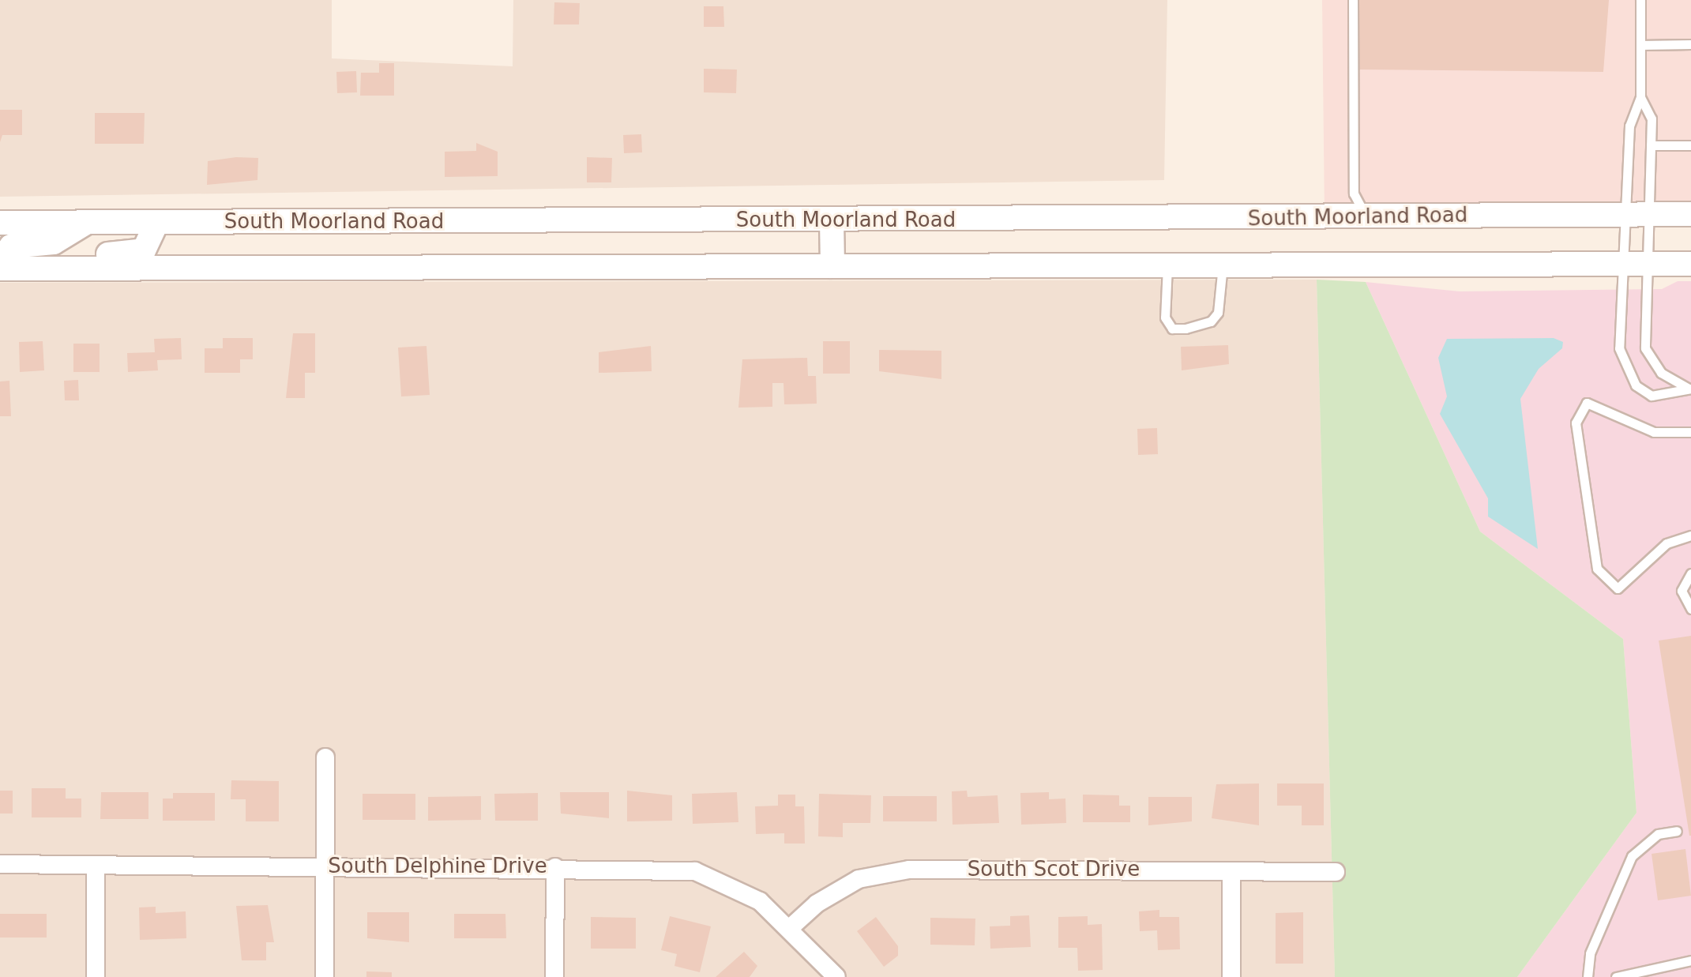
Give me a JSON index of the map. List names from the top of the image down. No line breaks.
{"streets":{"main road":["South Moorland Road"],"street":["South Delphine Drive","South Scot Drive"]},"crossings":[["South Delphine Drive","South Scot Drive"]]}
